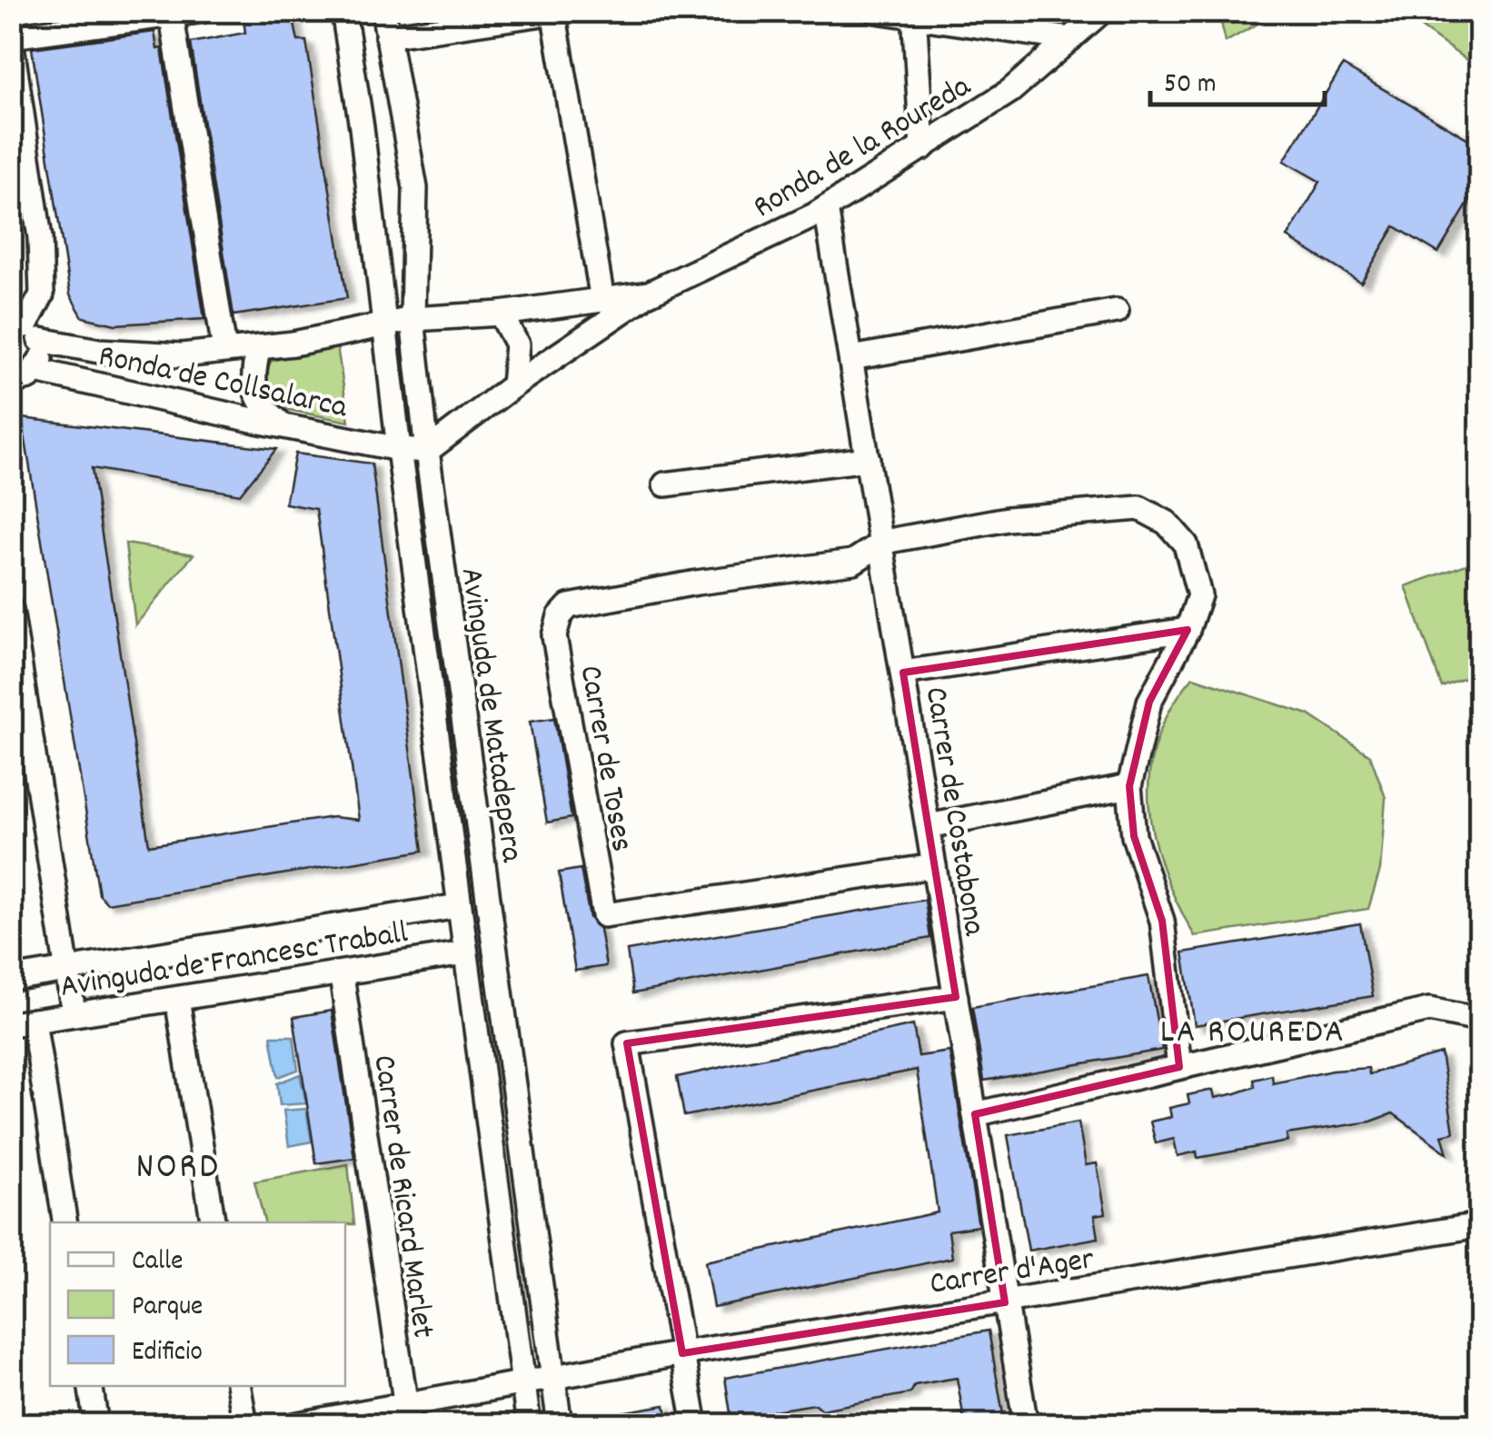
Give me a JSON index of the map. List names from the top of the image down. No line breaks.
{"streets":{"street":["Ronda de la Roureda","Ronda de Collsalarca","Avinguda de Matadepera","Carrer de Toses","Carrer de Costabona","Avinguda de Francesc Traball","Carrer de Ricard Marlet","Carrer d'Ager"]},"crossings":[["Ronda de la Roureda","Ronda de Collsalarca"],["Ronda de la Roureda","Avinguda de Matadepera"],["Ronda de la Roureda","Carrer de Costabona"],["Ronda de Collsalarca","Avinguda de Matadepera"],["Avinguda de Matadepera","Avinguda de Francesc Traball"],["Avinguda de Matadepera","Carrer d'Ager"],["Carrer de Toses","Carrer de Costabona"],["Carrer de Costabona","Carrer d'Ager"],["Avinguda de Francesc Traball","Carrer de Ricard Marlet"],["Carrer de Ricard Marlet","Carrer d'Ager"]],"districts":["LA ROUREDA","NORD"],"legend":["Calle","Parque","Edificio"],"scale_bar":"50 m"}
